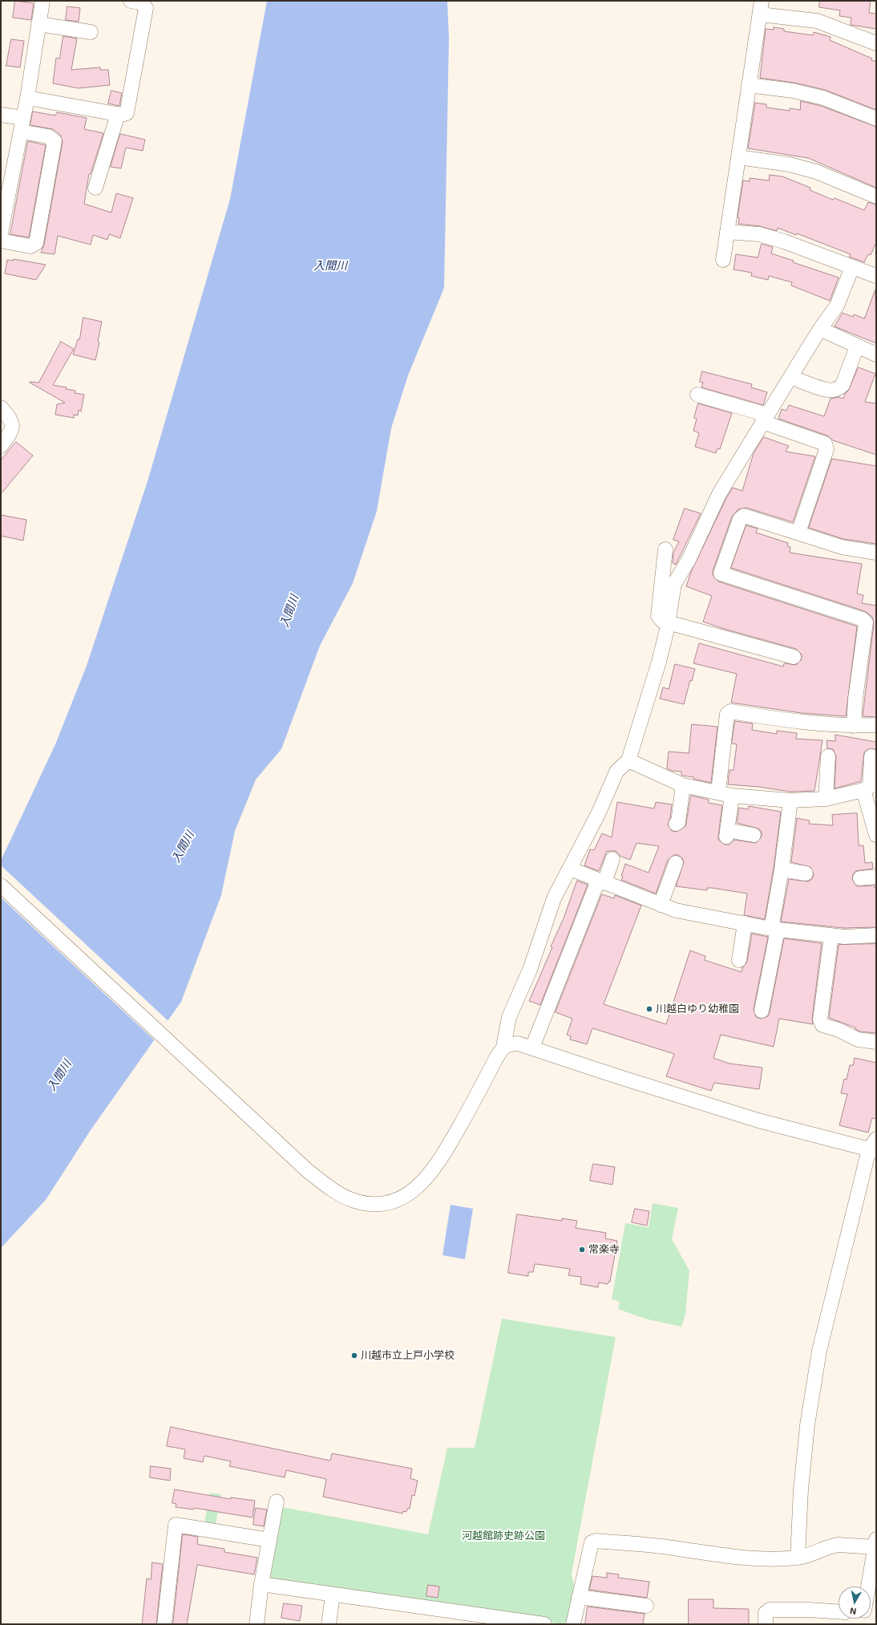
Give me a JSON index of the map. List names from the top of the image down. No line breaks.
{"water":["入間川"],"parks":["河越館跡史跡公園"],"places":["川越白ゆり幼稚園","常楽寺","川越市立上戸小学校"],"north":"bottom"}
